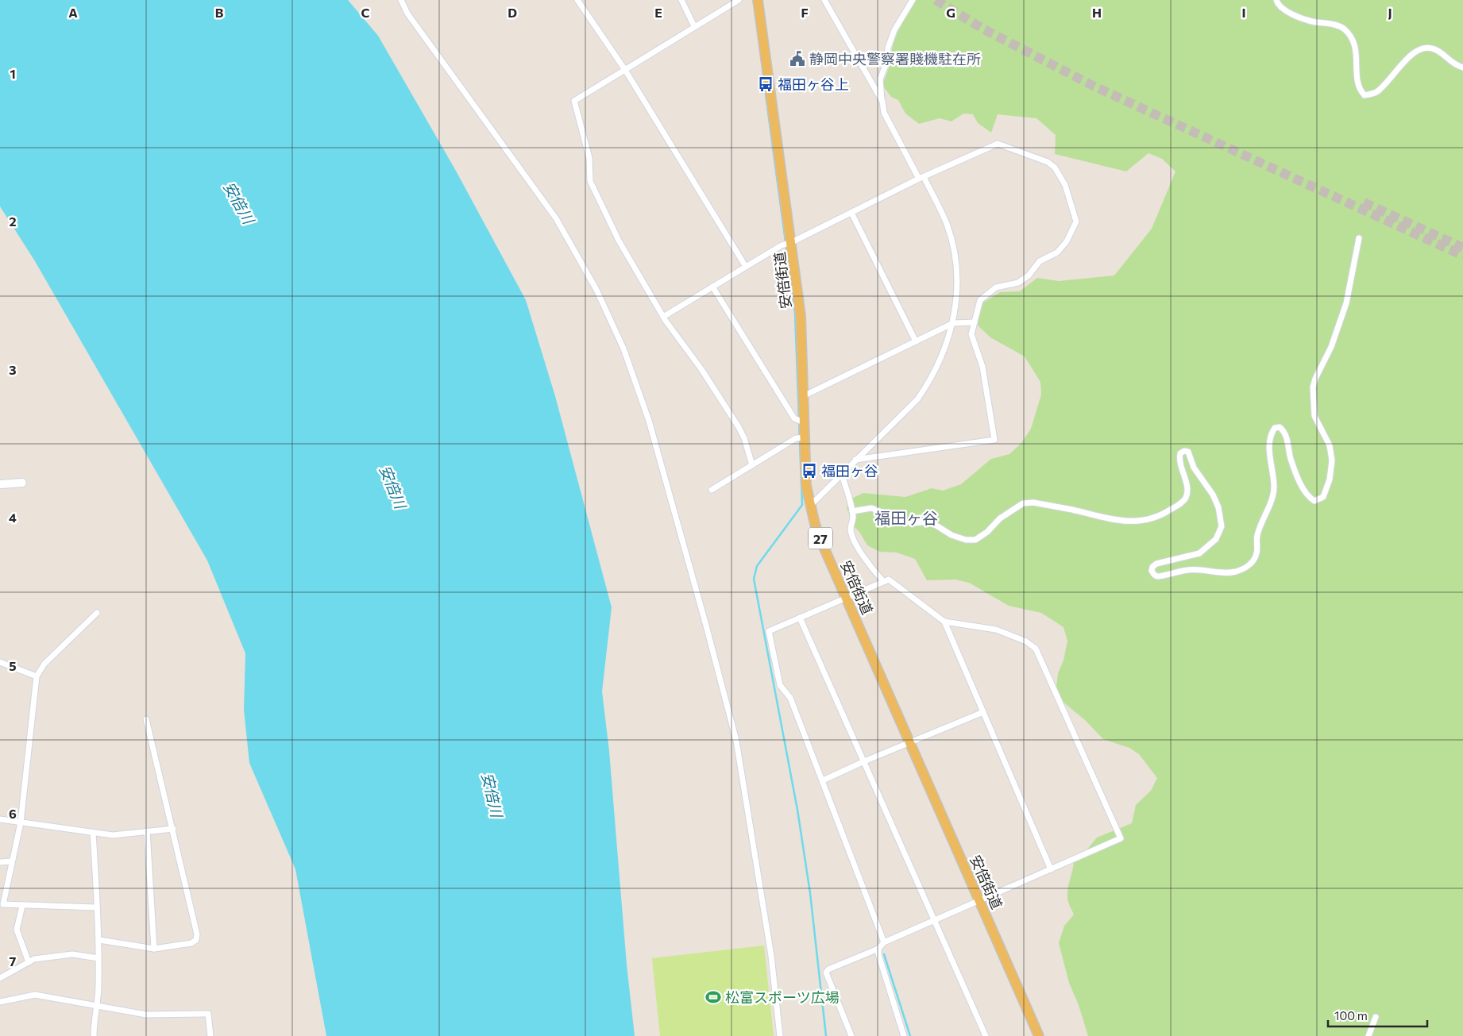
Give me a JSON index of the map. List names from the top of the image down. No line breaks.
{"streets":{"main road":["安倍街道","27"]},"districts":["福田ヶ谷"],"water":["安倍川"],"places":{"public building":["静岡中央警察署賤機駐在所"],"bus stop":["福田ヶ谷上","福田ヶ谷"],"sports":["松富スポーツ広場"]},"scale_bar":"100 m","grid":{"columns":["A","B","C","D","E","F","G","H","I","J"],"rows":["1","2","3","4","5","6","7"]}}
